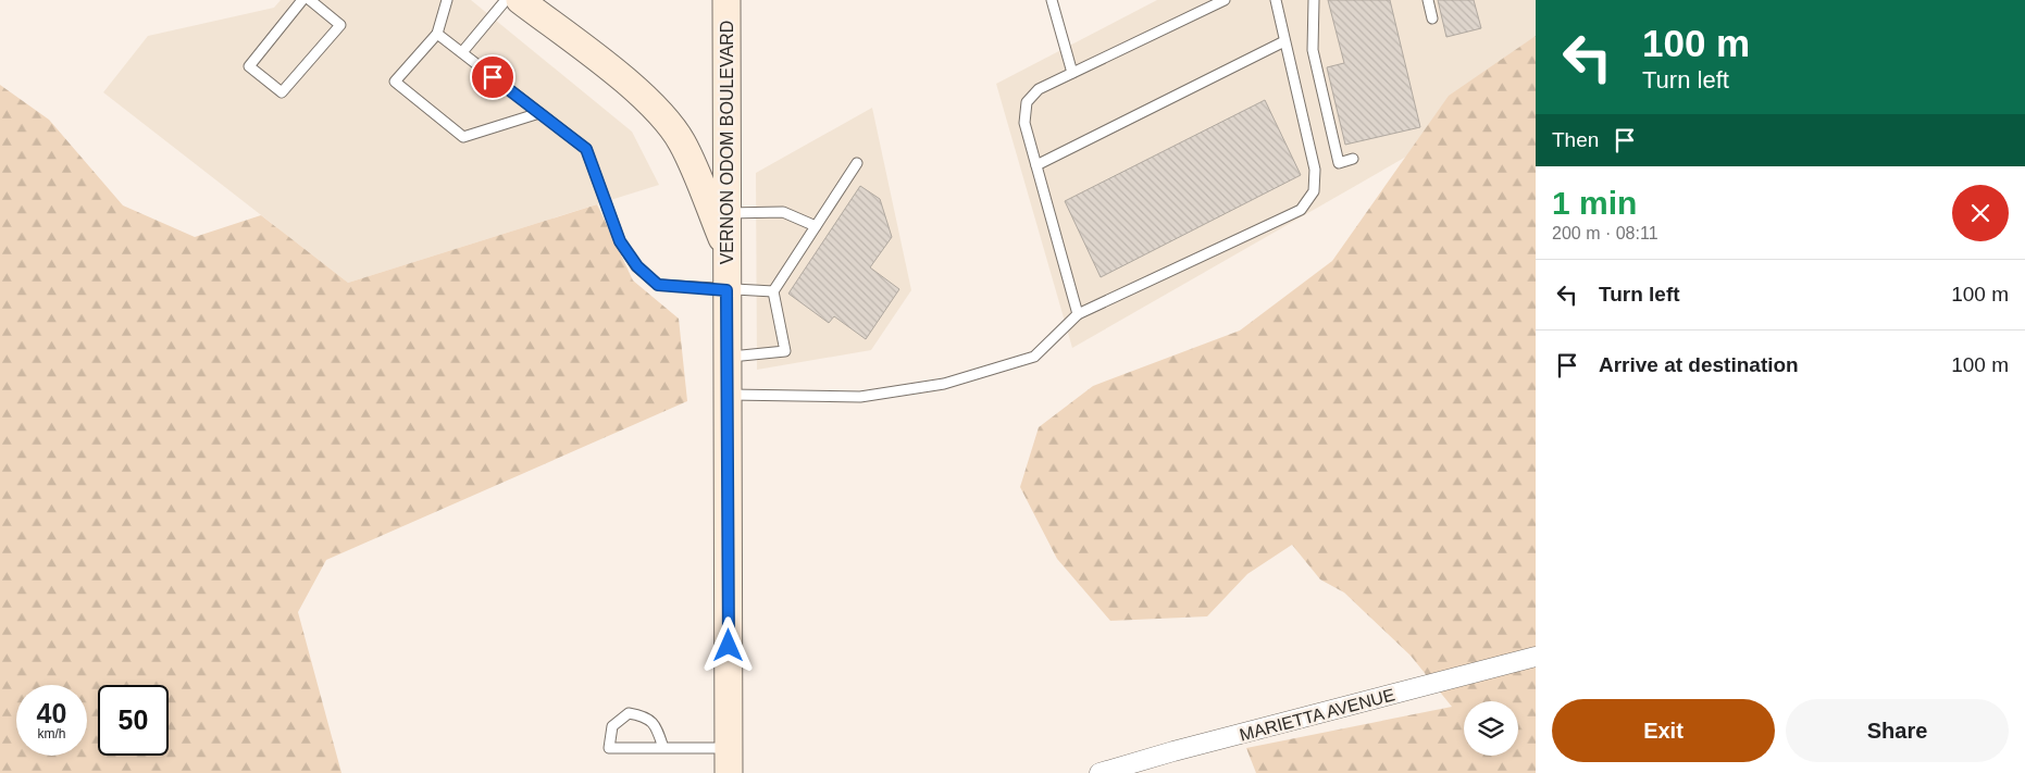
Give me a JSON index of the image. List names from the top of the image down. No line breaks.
{"streets":{"main road":["VERNON ODOM BOULEVARD"],"street":["MARIETTA AVENUE"]},"page":{"turn":["100 m","Turn left"],"then":"Then","heading":["1 min","200 m · 08:11"],"list":[{"name":"Turn left","value":"100 m"},{"name":"Arrive at destination","value":"100 m"}],"speed":"40 km/h","limit":"50","buttons":["Exit","Share"]}}
